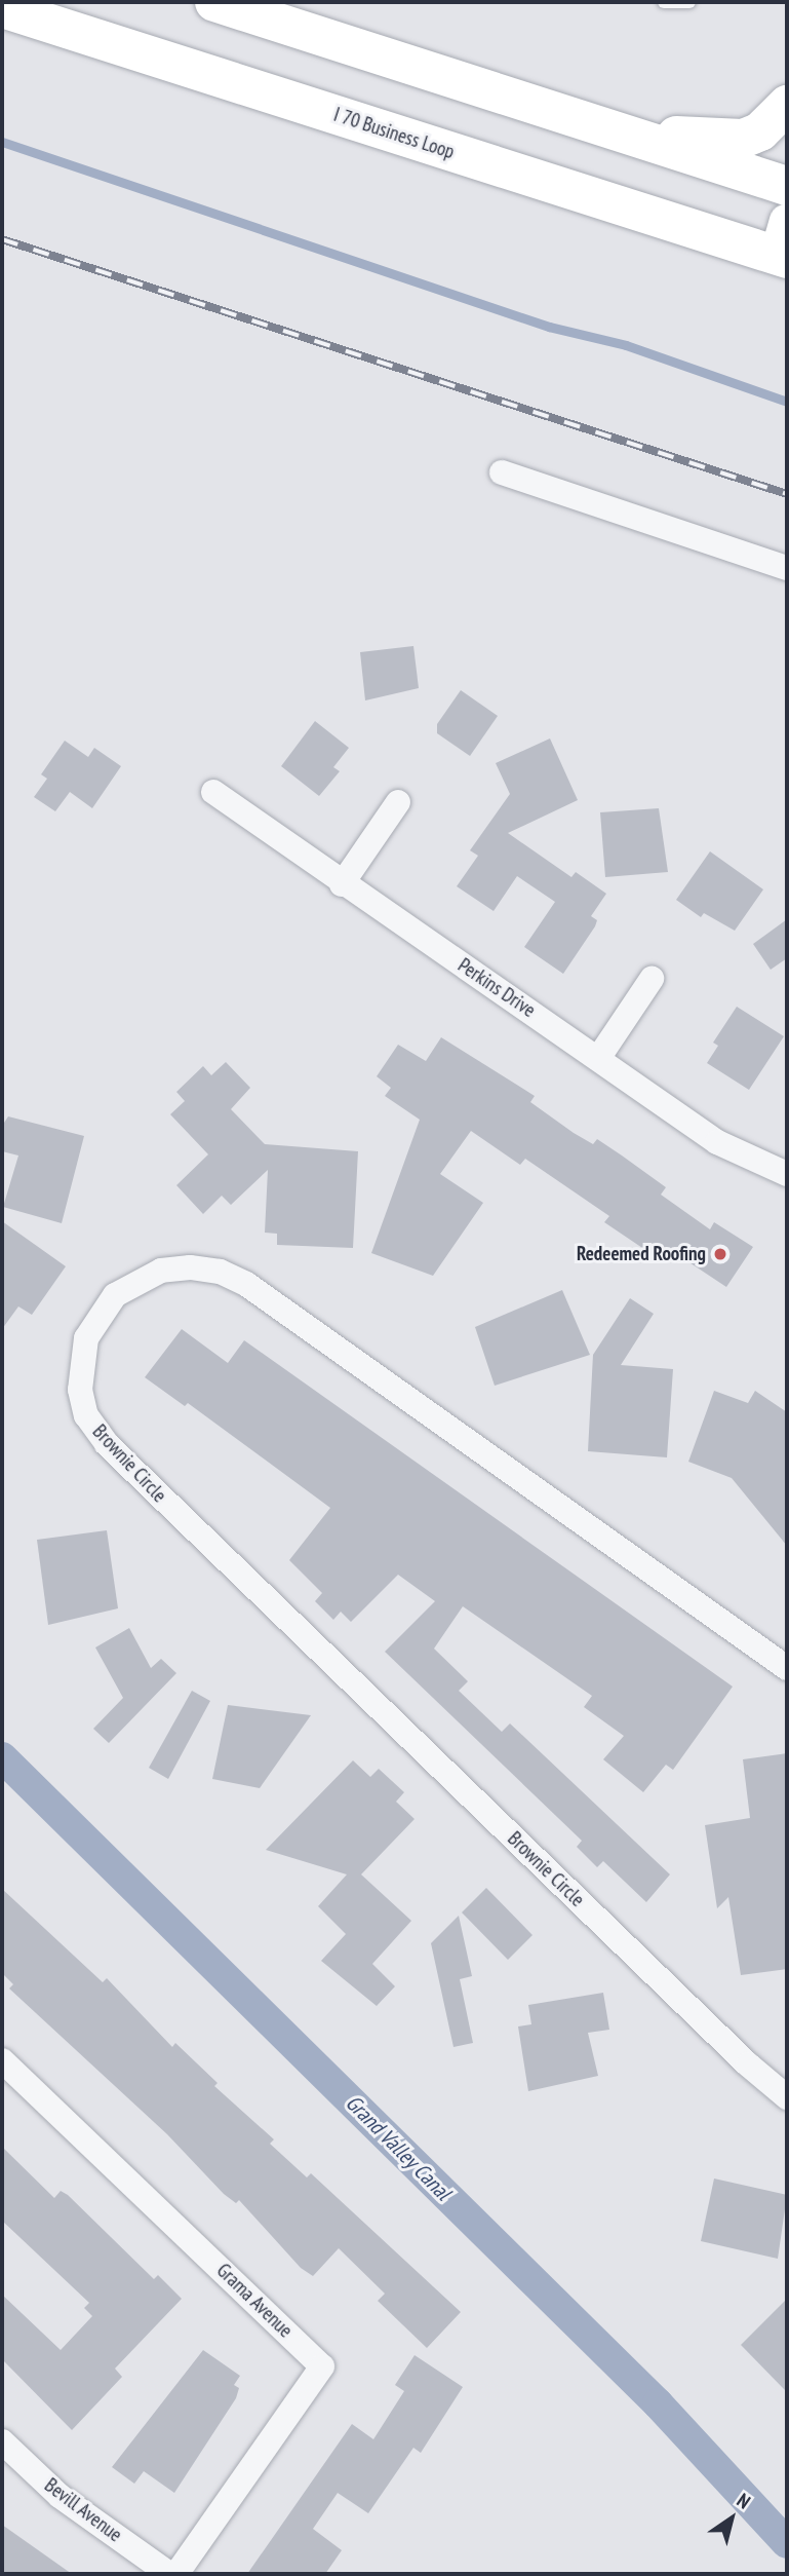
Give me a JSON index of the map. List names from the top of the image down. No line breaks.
{"streets":{"main road":["I 70 Business Loop"],"street":["Perkins Drive","Brownie Circle","Grama Avenue","Bevill Avenue"]},"water":["Grand Valley Canal"],"places":["Redeemed Roofing"],"north":"top right"}
